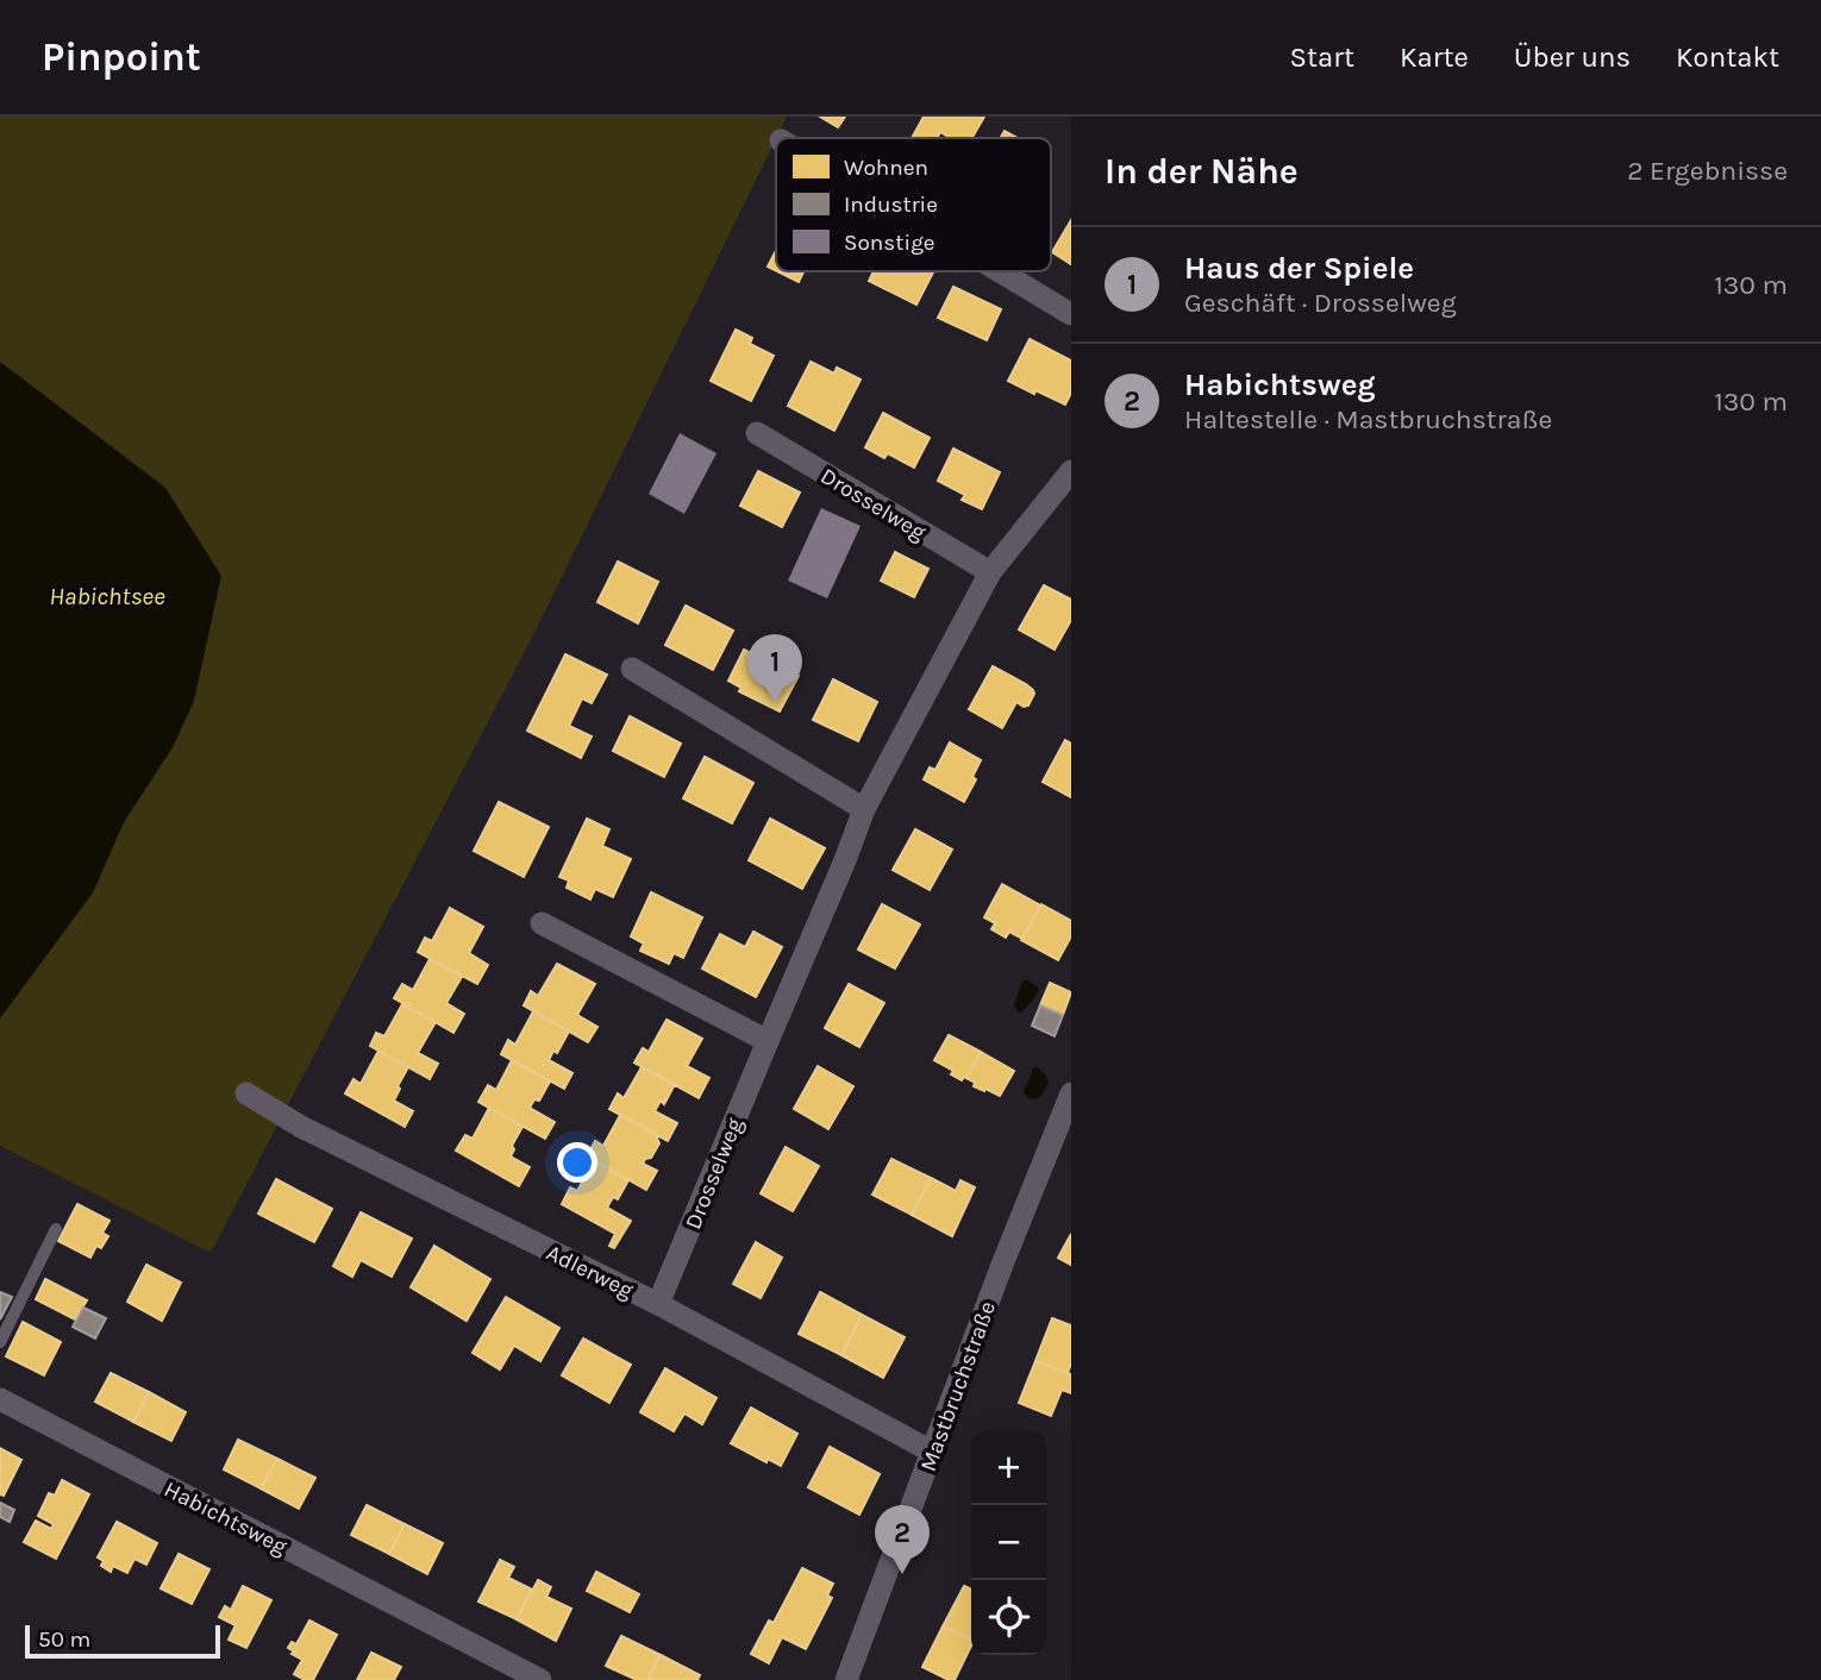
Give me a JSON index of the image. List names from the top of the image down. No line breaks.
{"streets":{"street":["Drosselweg","Adlerweg","Mastbruchstraße","Habichtsweg"]},"crossings":[["Drosselweg","Adlerweg"],["Adlerweg","Mastbruchstraße"]],"water":["Habichtsee"],"legend":["Wohnen","Industrie","Sonstige"],"scale_bar":"50 m","page":{"header":"Pinpoint","nav":["Start","Karte","Über uns","Kontakt"],"heading":["In der Nähe","2 Ergebnisse"],"list":[{"mark":"1","name":"Haus der Spiele","note":"Geschäft · Drosselweg","value":"130 m"},{"mark":"2","name":"Habichtsweg","note":"Haltestelle · Mastbruchstraße","value":"130 m"}],"pins":["1","2"],"map_buttons":["+","−"],"scale":"50 m"}}
